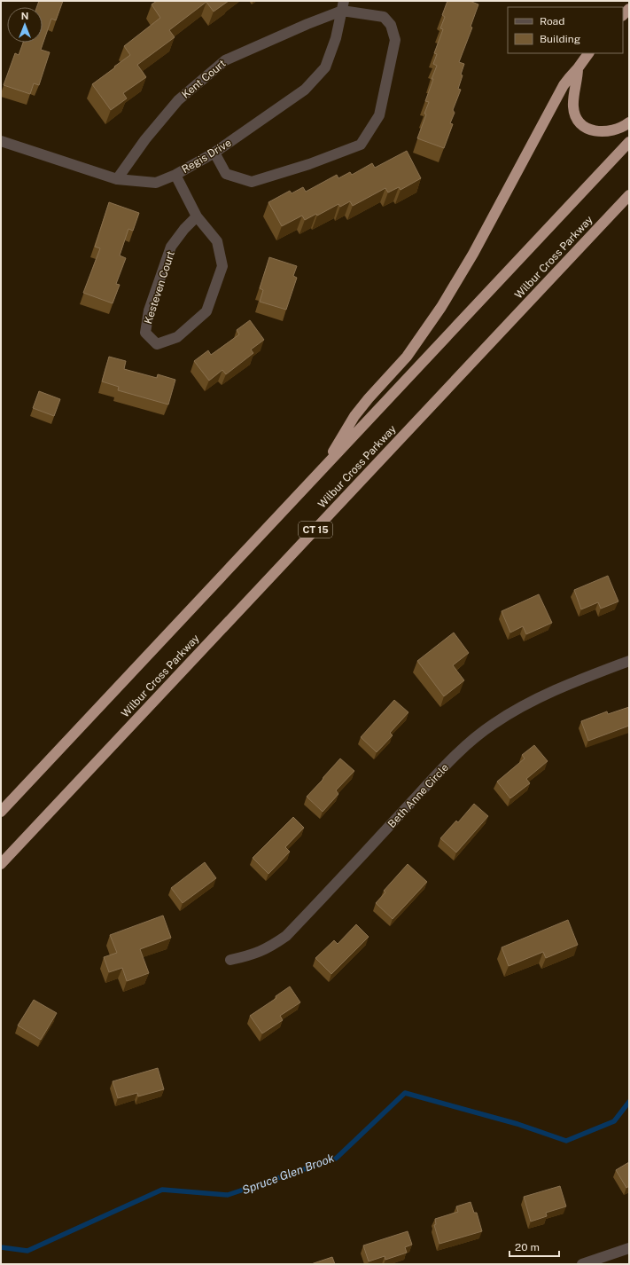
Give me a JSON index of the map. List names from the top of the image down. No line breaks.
{"streets":{"highway":["Wilbur Cross Parkway","CT 15"],"street":["Kent Court","Regis Drive","Kesteven Court","Beth Anne Circle"]},"crossings":[["Kent Court","Regis Drive"],["Regis Drive","Kesteven Court"]],"water":["Spruce Glen Brook"],"legend":["Road","Building"],"scale_bar":"20 m","north":"top"}
